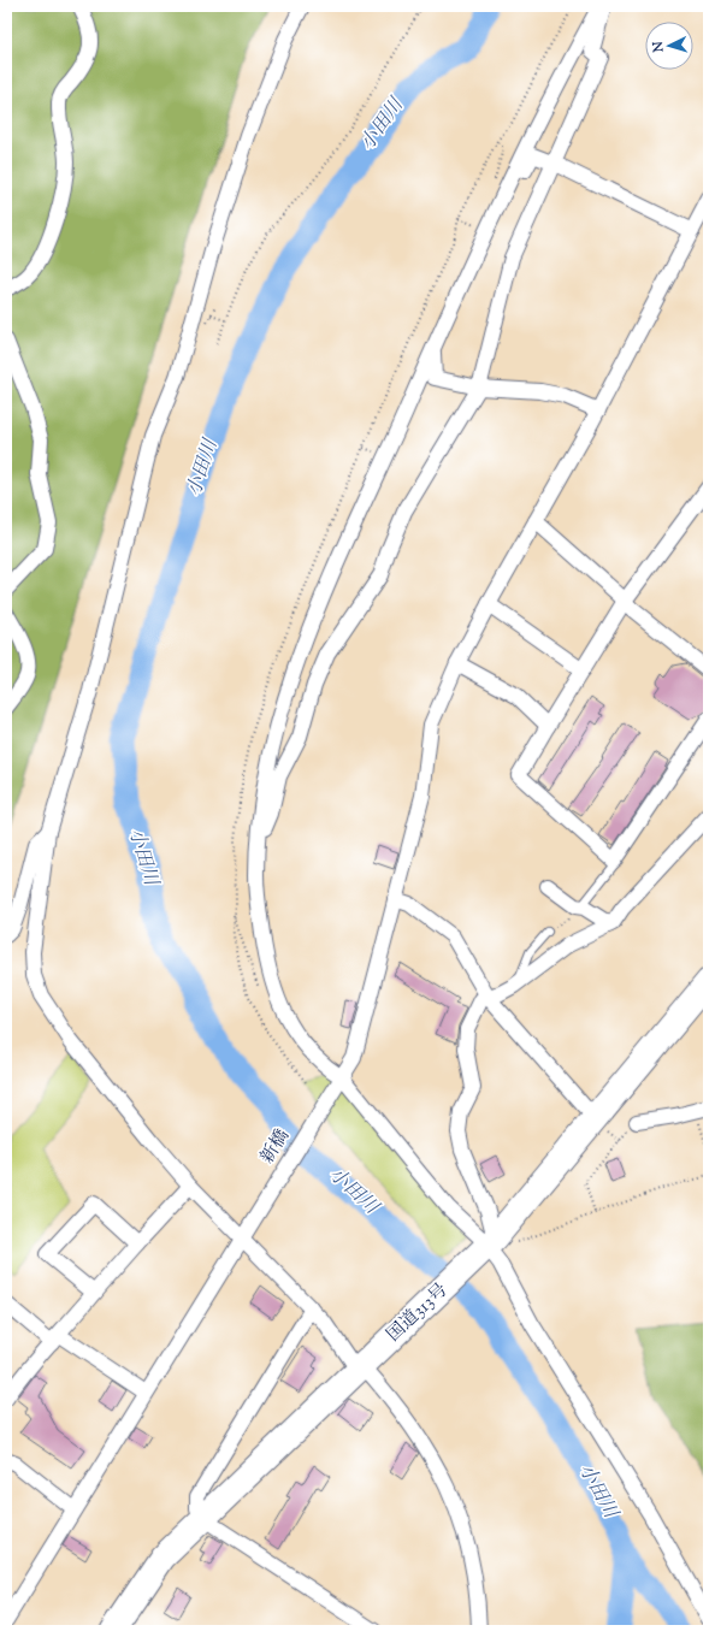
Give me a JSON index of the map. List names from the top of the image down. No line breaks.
{"streets":{"highway":["国道313号"],"street":["新橋"]},"water":["小田川"],"north":"left"}
